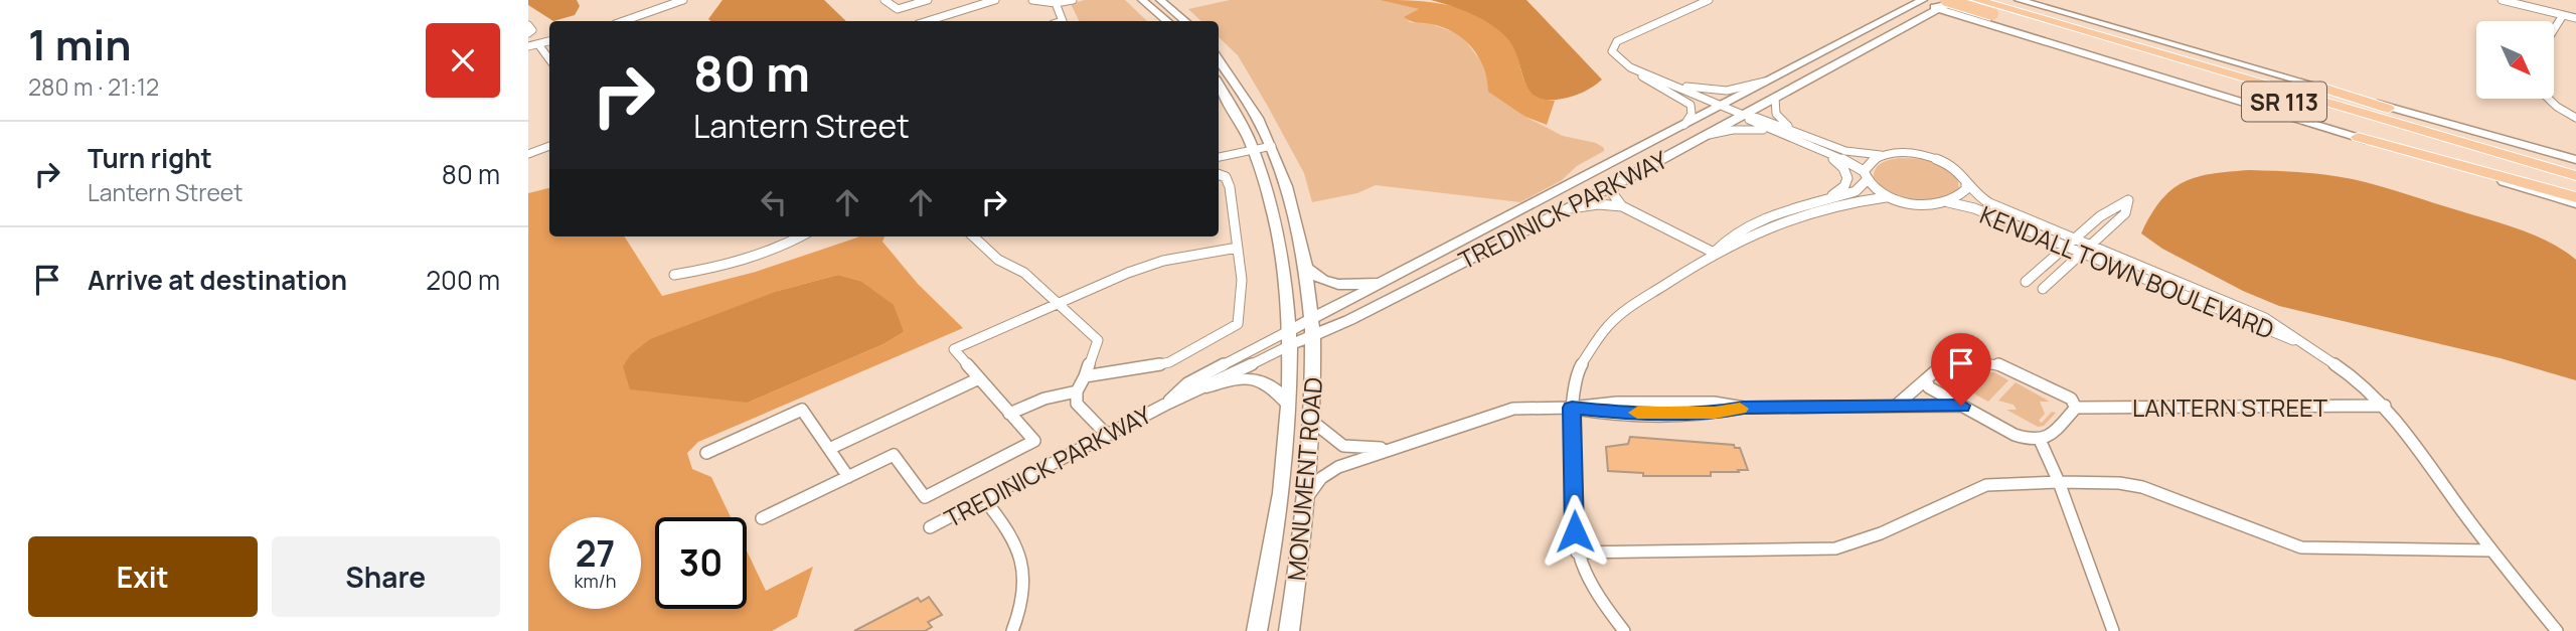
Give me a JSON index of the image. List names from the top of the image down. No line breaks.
{"streets":{"highway":["SR 113"],"street":["TREDINICK PARKWAY","KENDALL TOWN BOULEVARD","LANTERN STREET","MONUMENT ROAD"]},"crossings":[["SR 113","TREDINICK PARKWAY"],["TREDINICK PARKWAY","KENDALL TOWN BOULEVARD"],["TREDINICK PARKWAY","MONUMENT ROAD"],["KENDALL TOWN BOULEVARD","LANTERN STREET"]],"north":"bottom right","page":{"heading":["1 min","280 m · 21:12"],"turn":["80 m","Lantern Street"],"list":[{"name":"Turn right","note":"Lantern Street","value":"80 m"},{"name":"Arrive at destination","value":"200 m"}],"speed":"27 km/h","limit":"30","buttons":["Exit","Share"]}}
